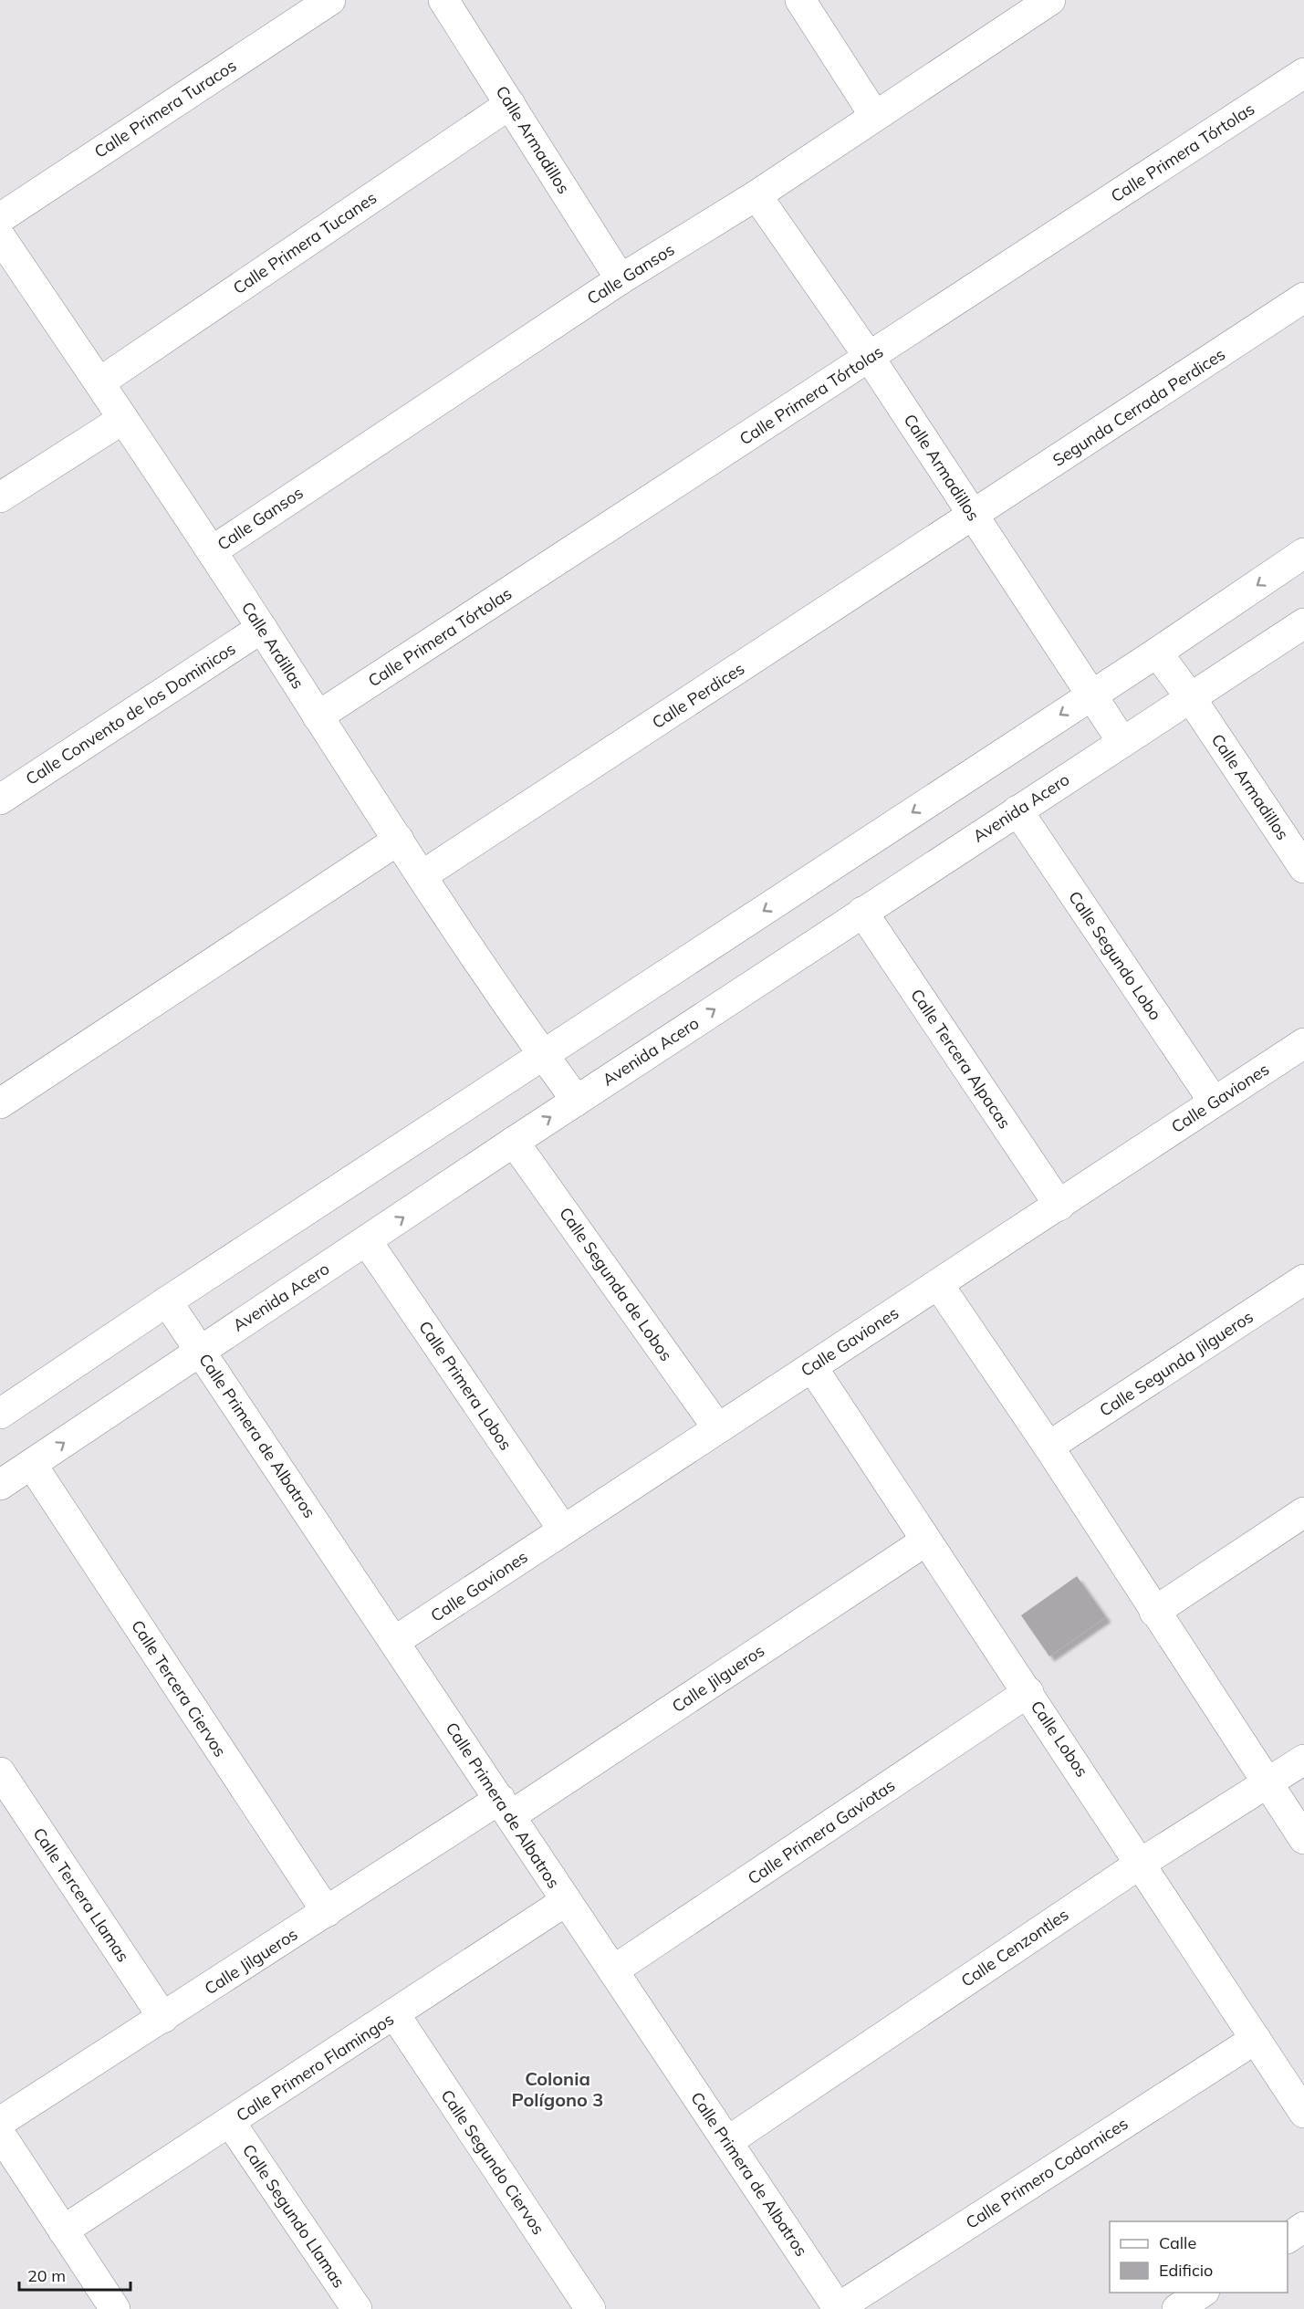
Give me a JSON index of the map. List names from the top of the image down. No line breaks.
{"streets":{"street":["Calle Primera Turacos","Calle Armadillos","Calle Primera Tórtolas","Calle Primera Tucanes","Calle Gansos","Segunda Cerrada Perdices","Calle Ardillas","Calle Perdices","Calle Convento de los Dominicos","Avenida Acero","Calle Segundo Lobo","Calle Tercera Alpacas","Calle Gaviones","Calle Segunda de Lobos","Calle Segunda Jilgueros","Calle Primera Lobos","Calle Primera de Albatros","Calle Jilgueros","Calle Tercera Ciervos","Calle Lobos","Calle Primera Gaviotas","Calle Tercera Llamas","Calle Cenzontles","Calle Primero Flamingos","Calle Segundo Ciervos","Calle Primero Codornices","Calle Segundo Llamas"]},"crossings":[["Calle Armadillos","Calle Primera Tórtolas"],["Calle Armadillos","Calle Primera Tucanes"],["Calle Armadillos","Calle Gansos"],["Calle Armadillos","Segunda Cerrada Perdices"],["Calle Armadillos","Calle Perdices"],["Calle Armadillos","Avenida Acero"],["Calle Primera Tórtolas","Calle Ardillas"],["Calle Primera Tucanes","Calle Ardillas"],["Calle Gansos","Calle Ardillas"],["Segunda Cerrada Perdices","Calle Perdices"],["Calle Ardillas","Calle Perdices"],["Calle Ardillas","Calle Convento de los Dominicos"],["Calle Ardillas","Avenida Acero"],["Avenida Acero","Calle Segundo Lobo"],["Avenida Acero","Calle Tercera Alpacas"],["Avenida Acero","Calle Segunda de Lobos"],["Avenida Acero","Calle Primera Lobos"],["Avenida Acero","Calle Primera de Albatros"],["Avenida Acero","Calle Tercera Ciervos"],["Calle Segundo Lobo","Calle Gaviones"],["Calle Tercera Alpacas","Calle Gaviones"],["Calle Gaviones","Calle Segunda de Lobos"],["Calle Gaviones","Calle Primera Lobos"],["Calle Gaviones","Calle Primera de Albatros"],["Calle Gaviones","Calle Lobos"],["Calle Primera de Albatros","Calle Jilgueros"],["Calle Primera de Albatros","Calle Primera Gaviotas"],["Calle Primera de Albatros","Calle Cenzontles"],["Calle Primera de Albatros","Calle Primero Flamingos"],["Calle Primera de Albatros","Calle Primero Codornices"],["Calle Jilgueros","Calle Tercera Ciervos"],["Calle Jilgueros","Calle Lobos"],["Calle Jilgueros","Calle Tercera Llamas"],["Calle Lobos","Calle Primera Gaviotas"],["Calle Lobos","Calle Cenzontles"],["Calle Lobos","Calle Primero Codornices"],["Calle Primero Flamingos","Calle Segundo Ciervos"],["Calle Primero Flamingos","Calle Segundo Llamas"]],"districts":["Colonia Polígono 3"],"legend":["Calle","Edificio"],"scale_bar":"20 m"}
